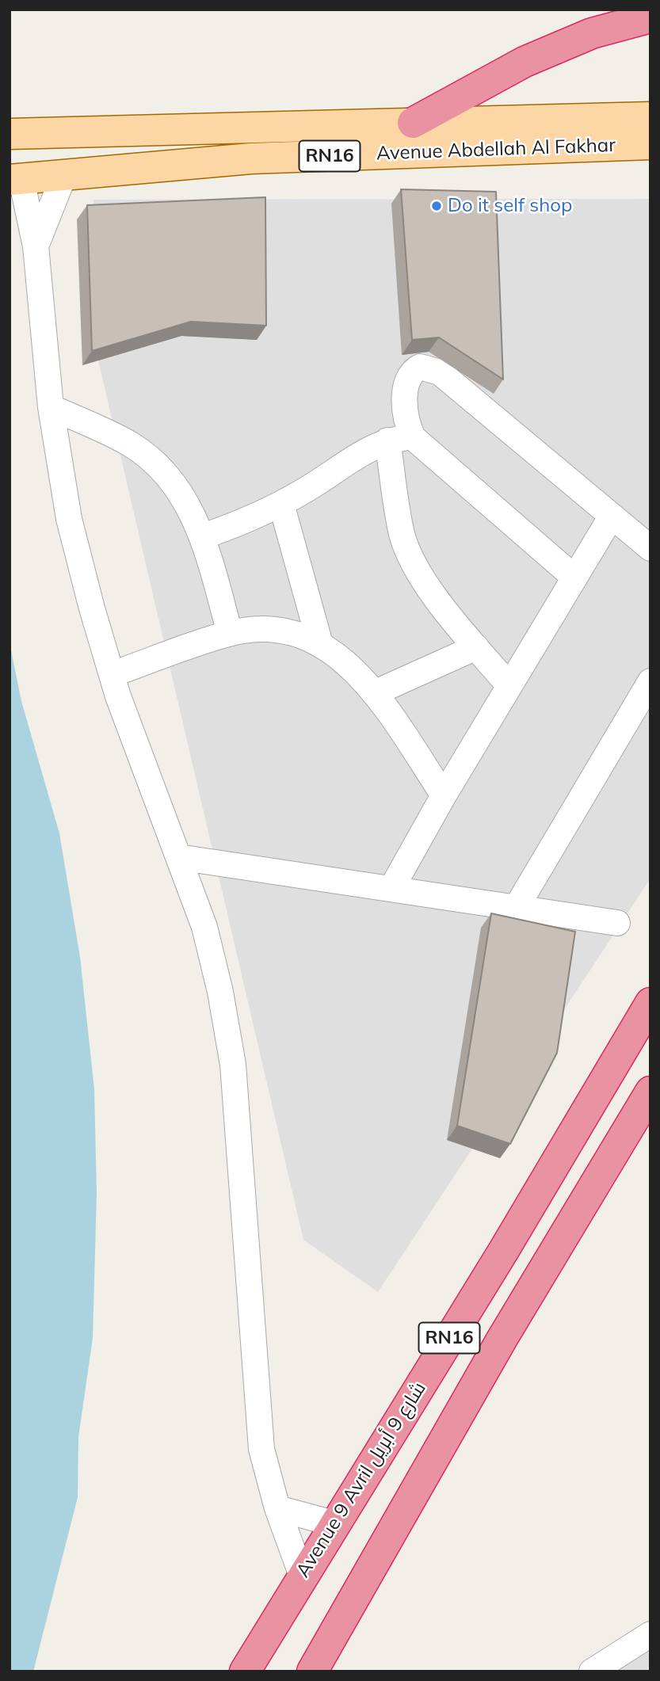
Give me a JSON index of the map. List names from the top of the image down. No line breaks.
{"streets":{"highway":["RN16","Avenue 9 Avril شارع 9 أبريل"],"main road":["Avenue Abdellah Al Fakhar"]},"places":["Do it self shop"]}
